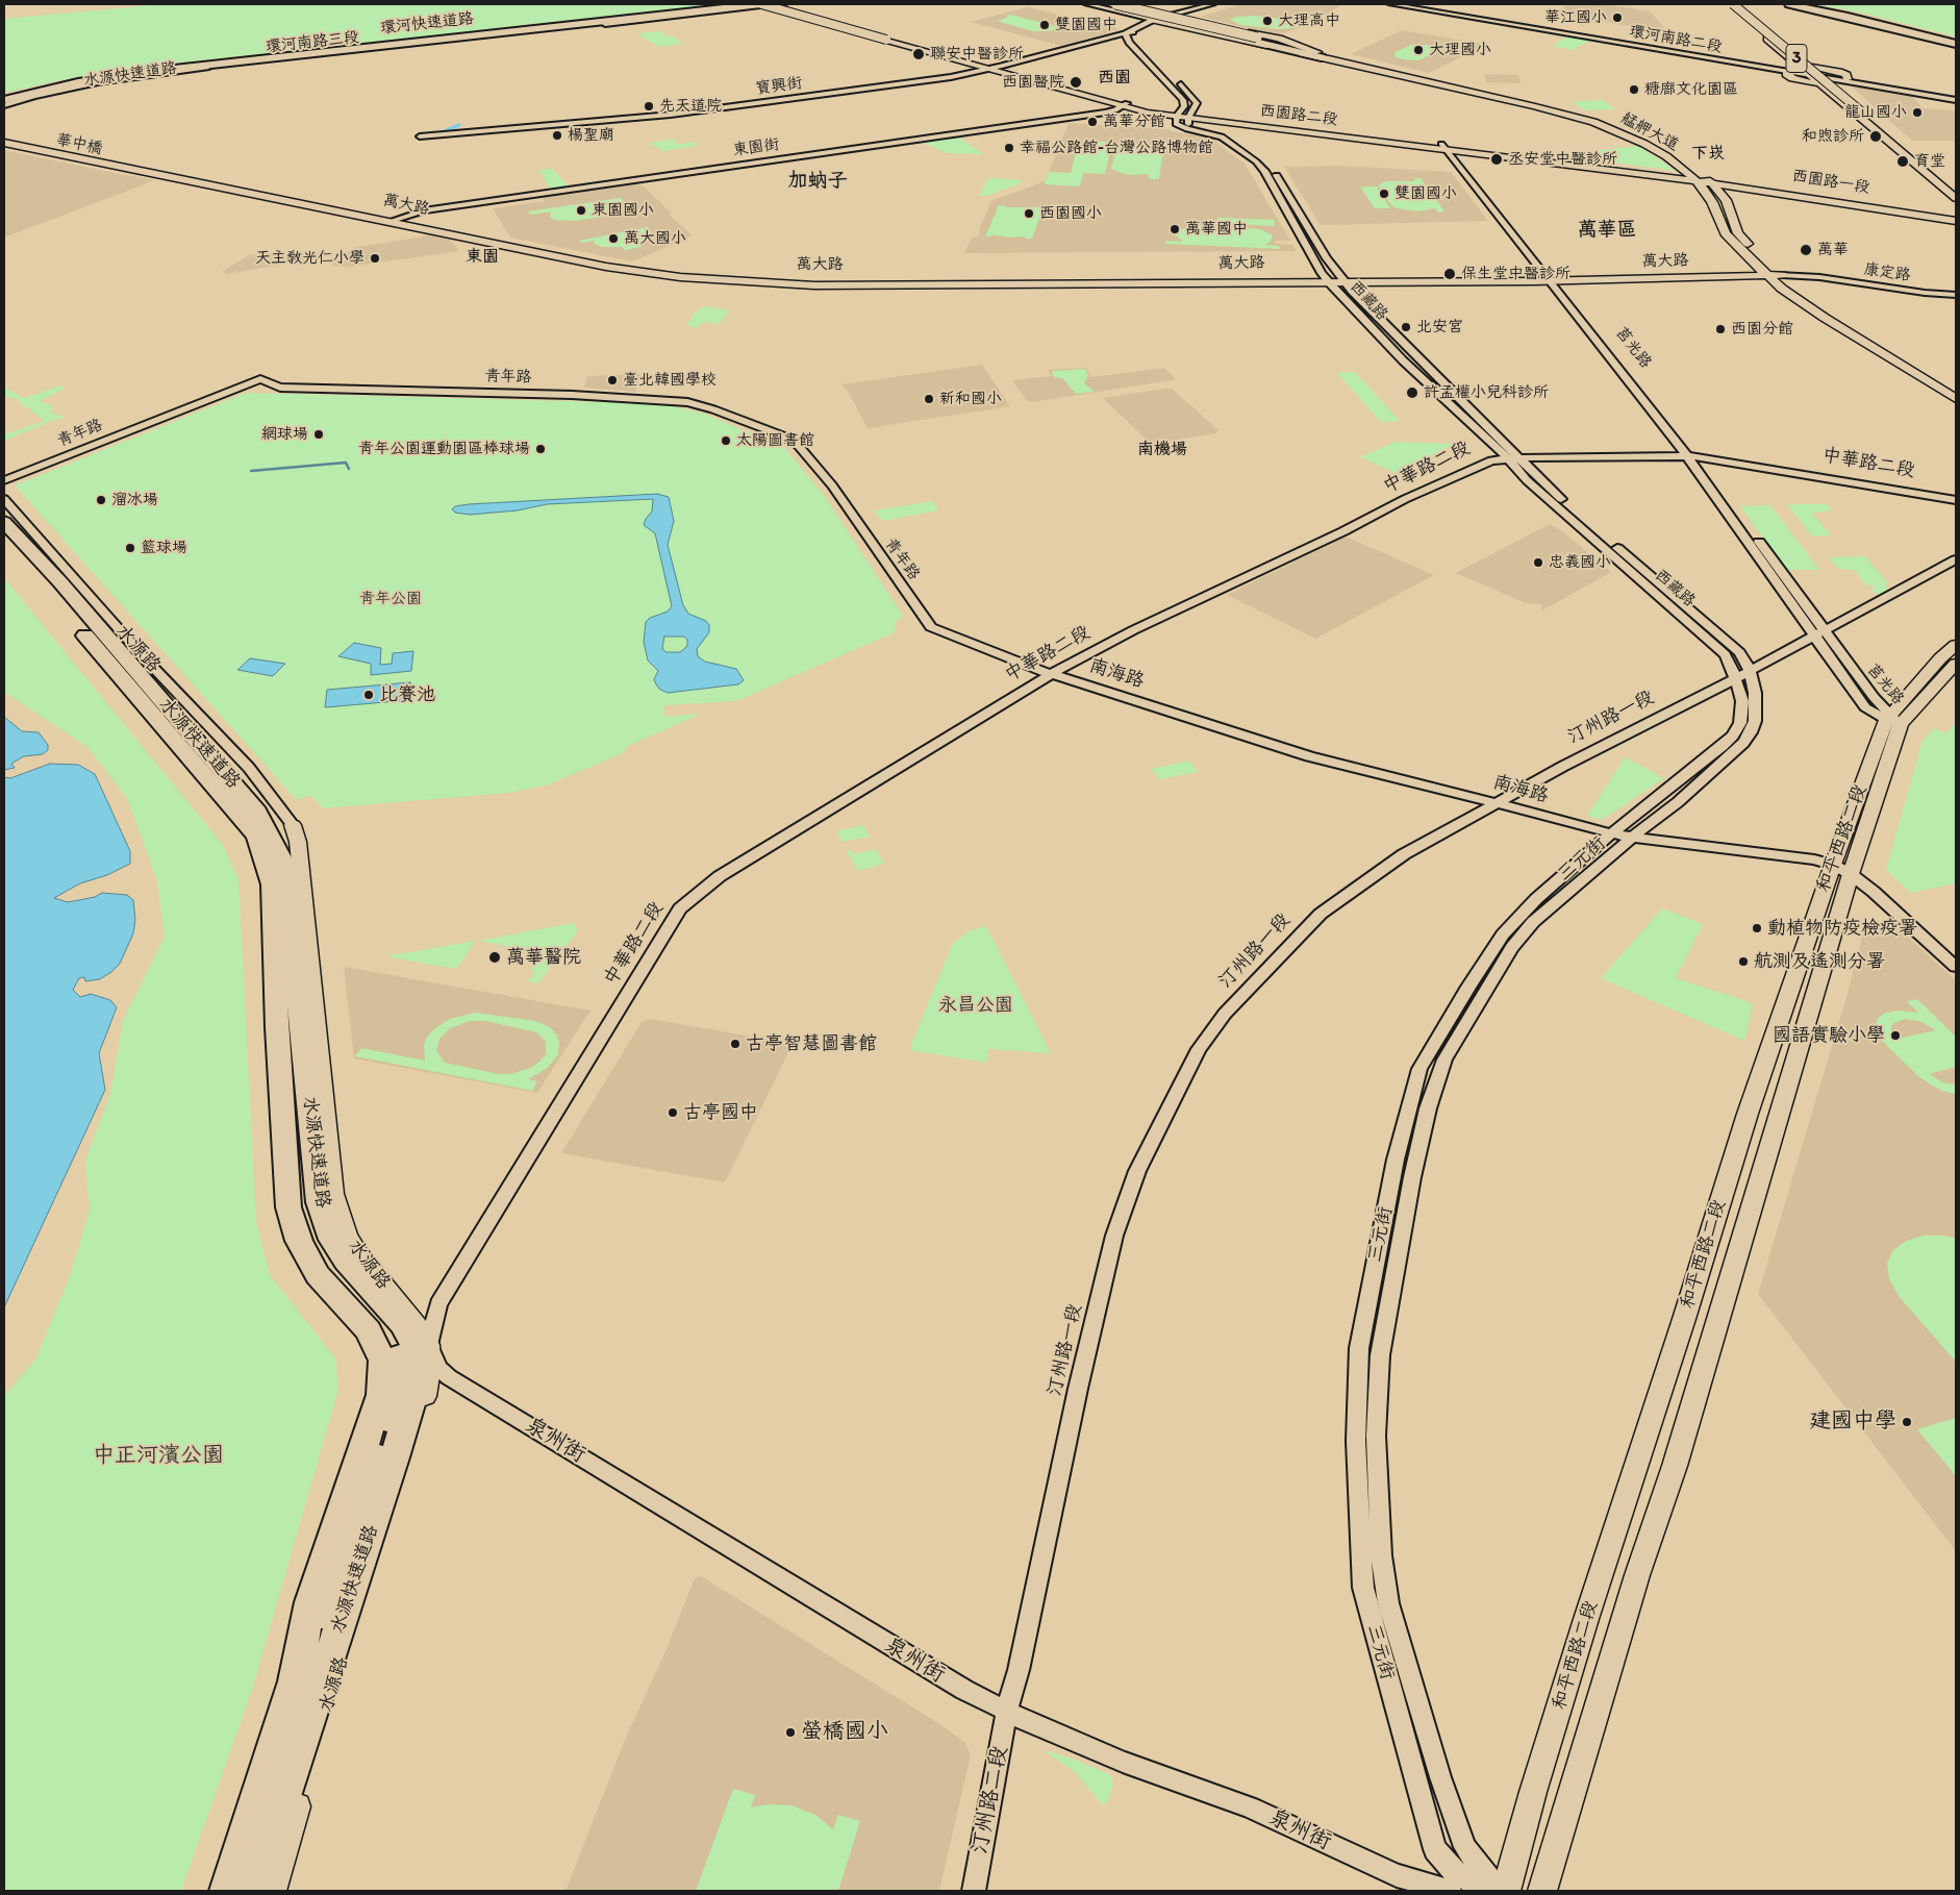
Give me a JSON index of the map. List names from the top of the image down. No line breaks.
{"streets":{"highway":["環河快速道路","水源快速道路","艋舺大道"],"main road":["3","西園路二段","華中橋","西園路一段","萬大路","水源路","和平西路二段"],"street":["環河南路二段","環河南路三段","寶興街","東園街","康定路","西藏路","莒光路","青年路","中華路二段","南海路","汀州路一段","三元街","泉州街","汀州路二段"]},"crossings":[["環河快速道路","水源快速道路"],["環河南路二段","3"],["環河南路三段","水源快速道路"],["寶興街","西園路二段"],["西園路二段","艋舺大道"],["西園路二段","東園街"],["西園路二段","西園路一段"],["西園路二段","西藏路"],["西園路二段","莒光路"],["艋舺大道","西園路一段"],["艋舺大道","萬大路"],["艋舺大道","康定路"],["華中橋","萬大路"],["東園街","萬大路"],["萬大路","康定路"],["萬大路","西藏路"],["萬大路","莒光路"],["西藏路","中華路二段"],["西藏路","汀州路一段"],["西藏路","三元街"],["莒光路","中華路二段"],["莒光路","汀州路一段"],["莒光路","和平西路二段"],["青年路","南海路"],["中華路二段","水源路"],["中華路二段","南海路"],["中華路二段","泉州街"],["水源路","泉州街"],["南海路","汀州路一段"],["南海路","和平西路二段"],["南海路","三元街"],["汀州路一段","三元街"],["汀州路一段","泉州街"],["汀州路一段","汀州路二段"],["泉州街","汀州路二段"]],"districts":["西園","下崁","加蚋子","萬華區","東園","南機場"],"parks":["青年公園","永昌公園","中正河濱公園"],"places":["華江國小","大理高中","雙園國中","大理國小","聯安中醫診所","西園醫院","糖廍文化園區","先天道院","龍山國小","萬華分館","楊聖廟","和煦診所","幸福公路館-台灣公路博物館","丞安堂中醫診所","育堂","雙園國小","東園國小","西園國小","萬華國中","萬大國小","萬華","天主教光仁小學","保生堂中醫診所","北安宮","西園分館","臺北韓國學校","許孟權小兒科診所","新和國小","網球場","太陽圖書館","青年公園運動園區棒球場","溜冰場","籃球場","忠義國小","比賽池","動植物防疫檢疫署","萬華醫院","航測及遙測分署","國語實驗小學","古亭智慧圖書館","古亭國中","建國中學","螢橋國小"]}
